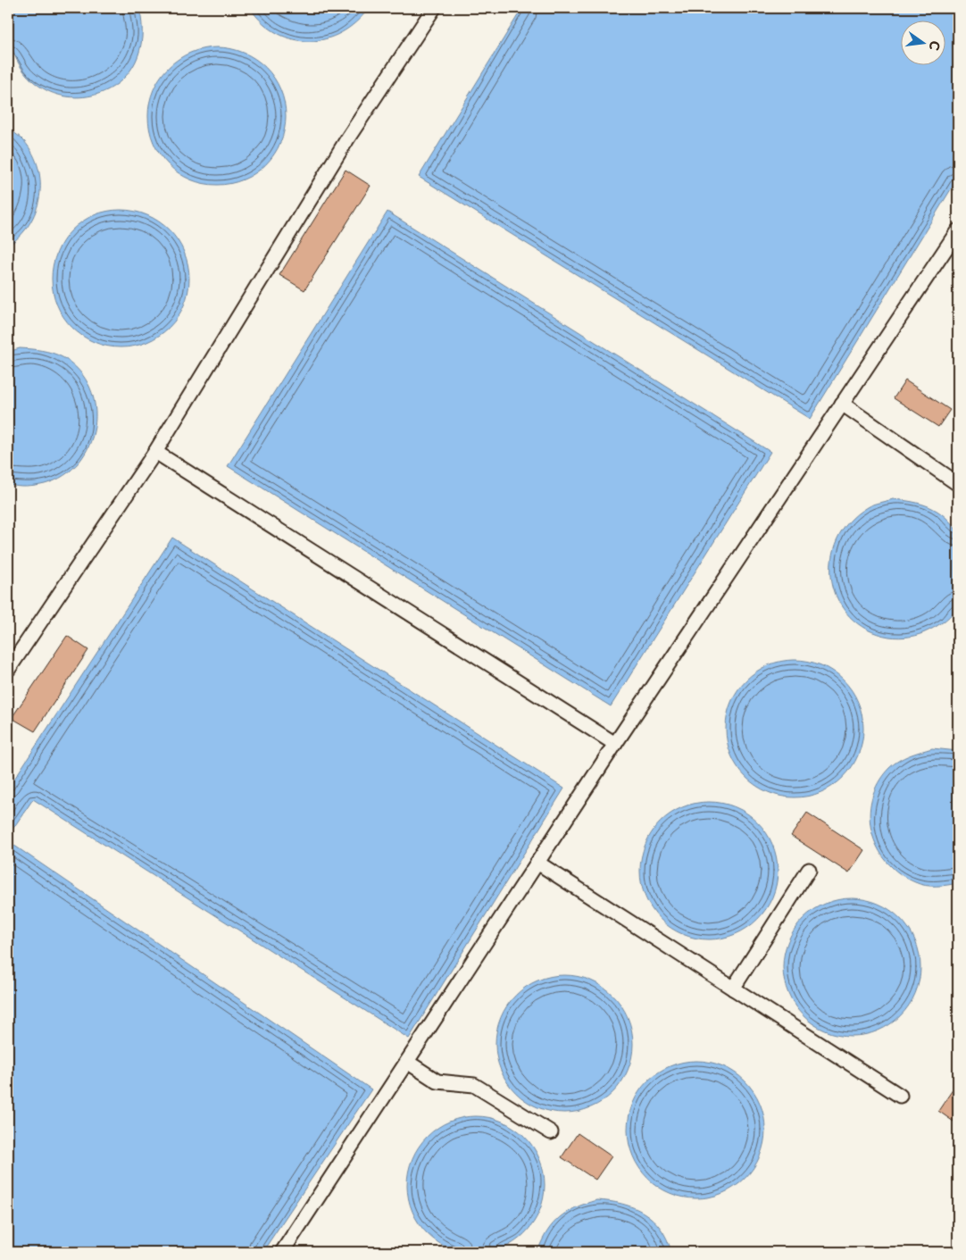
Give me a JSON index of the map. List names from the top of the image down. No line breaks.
{"north":"right"}
